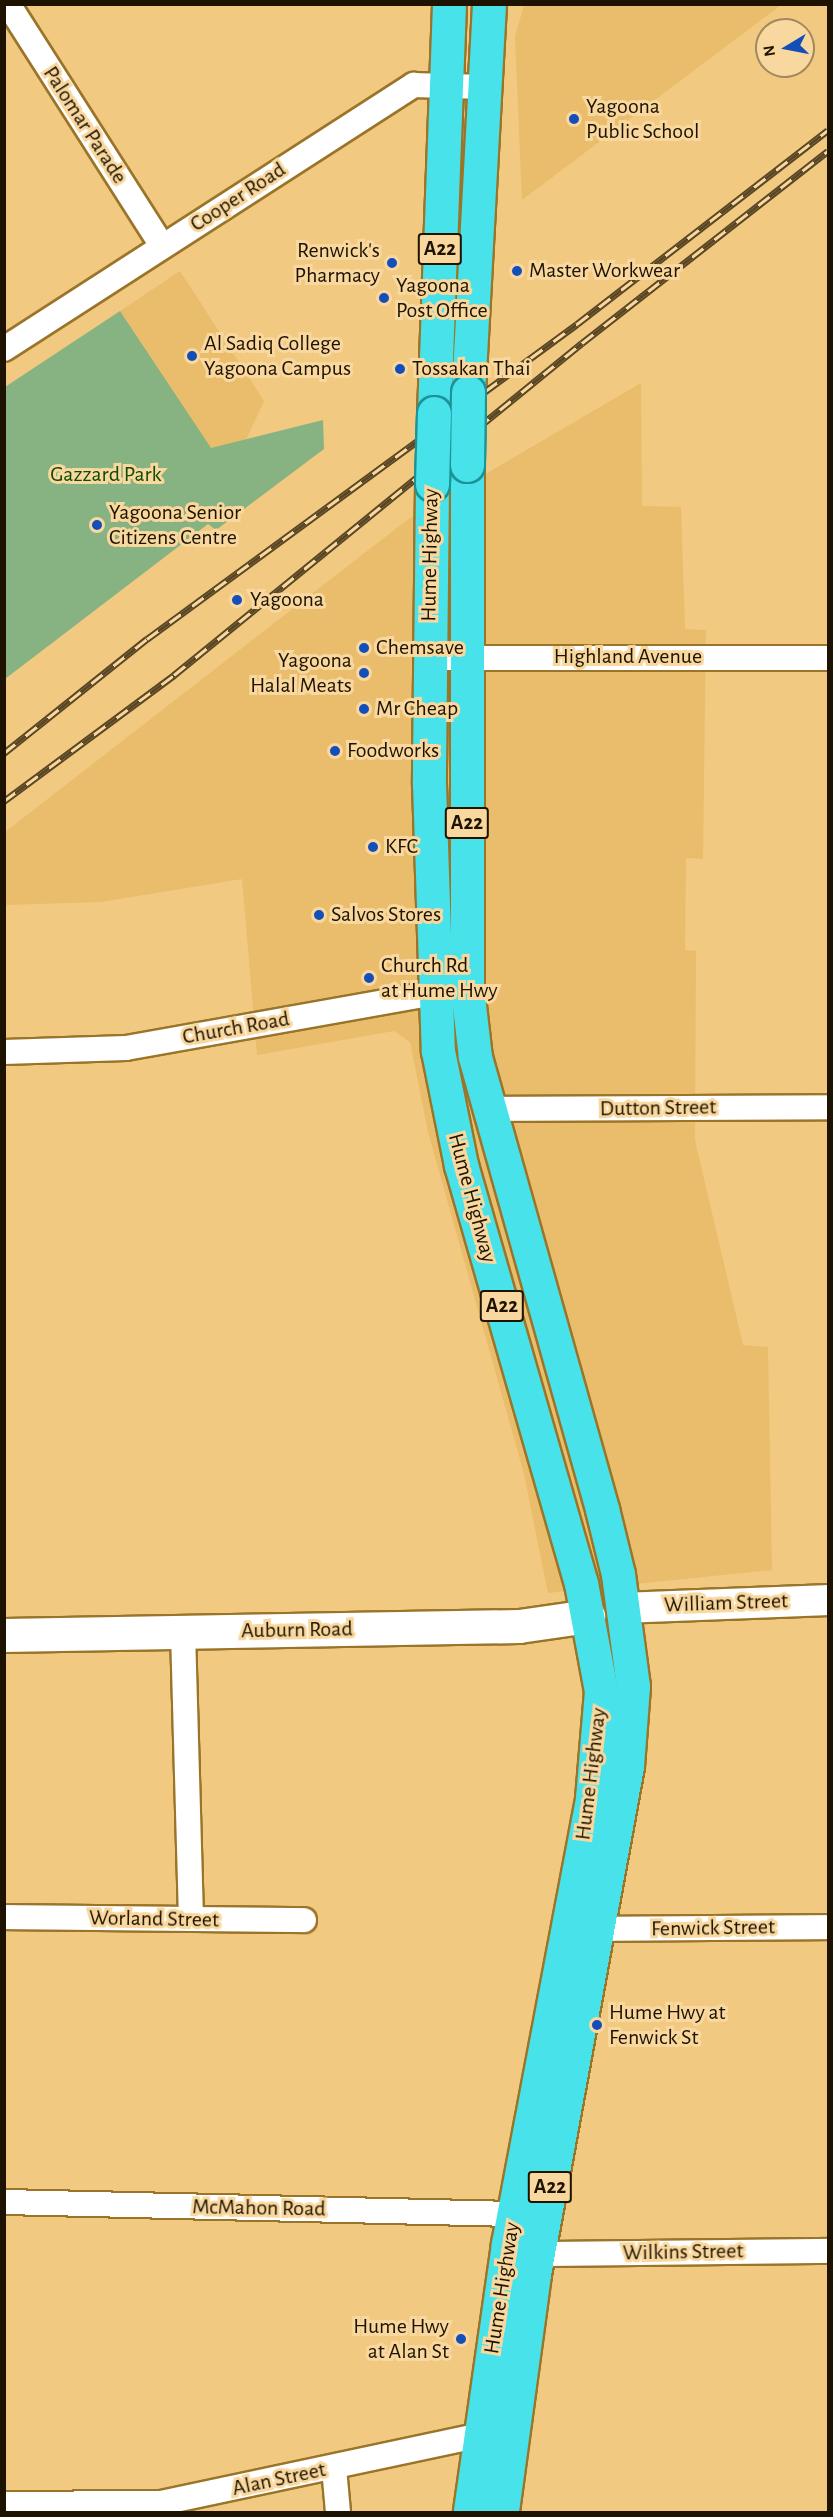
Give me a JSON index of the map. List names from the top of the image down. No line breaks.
{"streets":{"highway":["A22","Hume Highway"],"main road":["Auburn Road"],"street":["Palomar Parade","Cooper Road","Highland Avenue","Church Road","Dutton Street","William Street","Worland Street","Fenwick Street","McMahon Road","Wilkins Street","Alan Street"]},"crossings":[["Palomar Parade","Cooper Road"],["Cooper Road","Hume Highway"],["Hume Highway","Highland Avenue"],["Hume Highway","Church Road"],["Hume Highway","Dutton Street"],["Hume Highway","William Street"],["Hume Highway","Auburn Road"],["Hume Highway","Fenwick Street"],["Hume Highway","McMahon Road"],["Hume Highway","Wilkins Street"],["Hume Highway","Alan Street"]],"parks":["Gazzard Park"],"places":["Yagoona Public School","Renwick's Pharmacy","Master Workwear","Yagoona Post Office","Al Sadiq College Yagoona Campus","Tossakan Thai","Yagoona Senior Citizens Centre","Yagoona","Chemsave","Yagoona Halal Meats","Mr Cheap","Foodworks","KFC","Salvos Stores","Church Rd at Hume Hwy","Hume Hwy at Fenwick St","Hume Hwy at Alan St"],"north":"left"}
